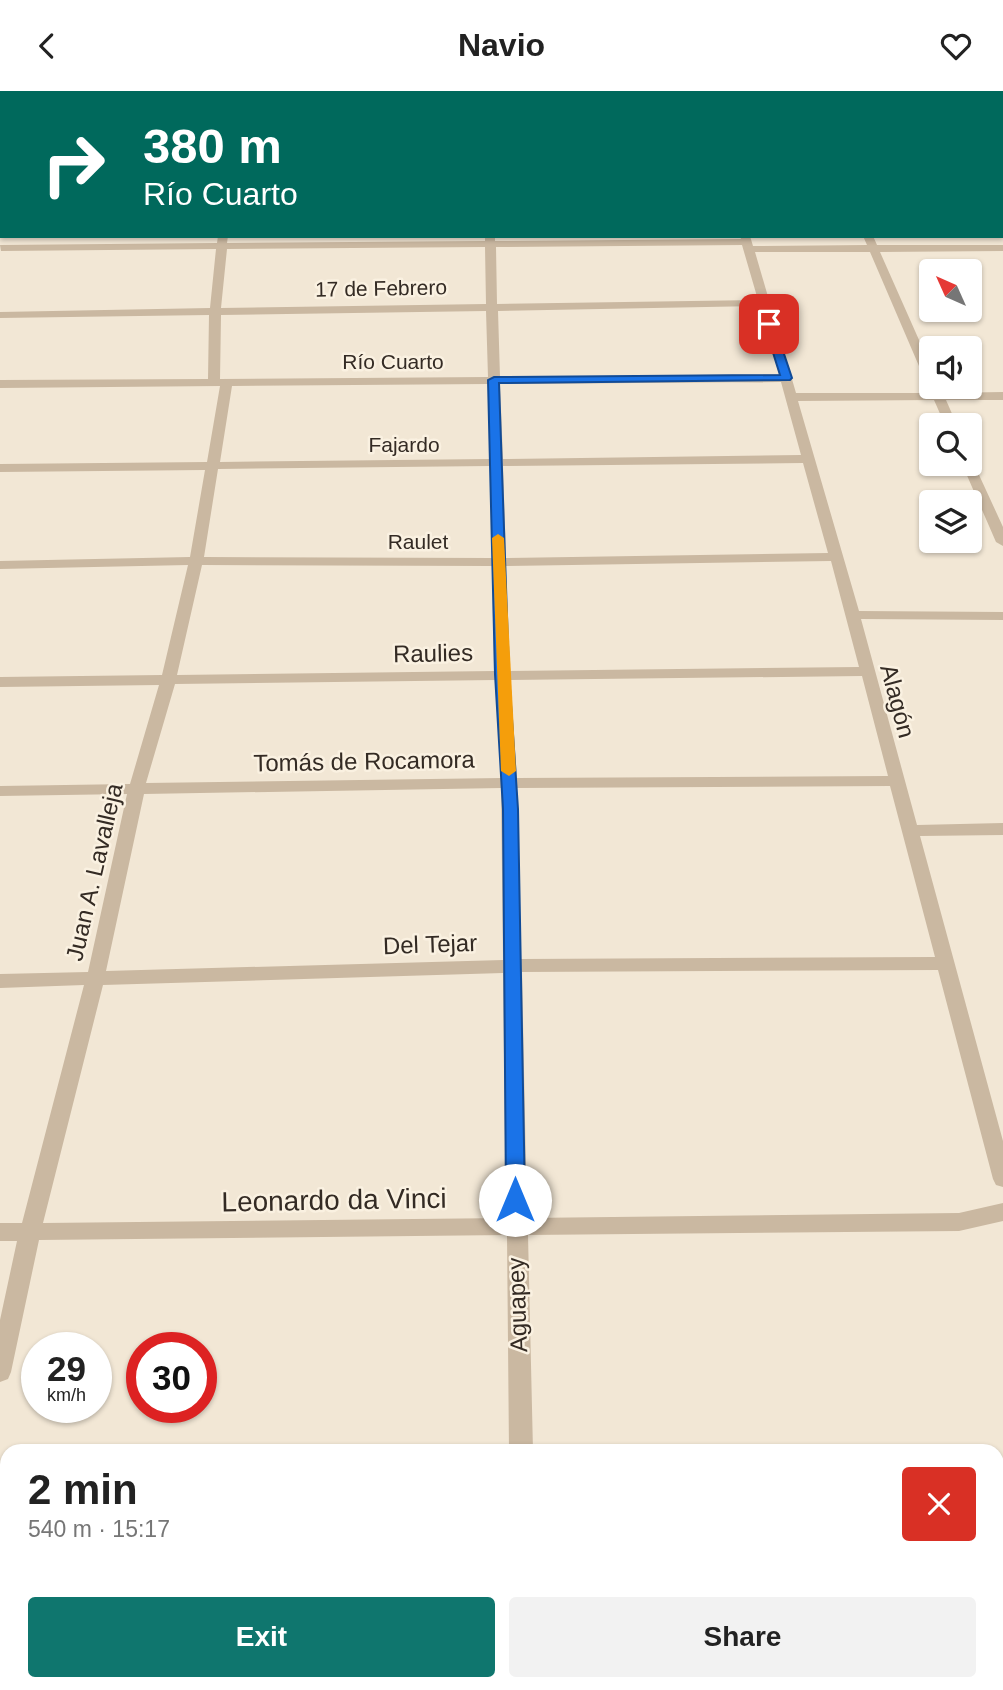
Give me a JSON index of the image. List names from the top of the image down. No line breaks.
{"streets":{"street":["17 de Febrero","Río Cuarto","Fajardo","Raulet","Raulies","Alagón","Tomás de Rocamora","Juan A. Lavalleja","Del Tejar","Leonardo da Vinci","Aguapey"]},"crossings":[["17 de Febrero","Alagón"],["17 de Febrero","Juan A. Lavalleja"],["17 de Febrero","Aguapey"],["Río Cuarto","Alagón"],["Río Cuarto","Juan A. Lavalleja"],["Río Cuarto","Aguapey"],["Fajardo","Alagón"],["Fajardo","Juan A. Lavalleja"],["Fajardo","Aguapey"],["Raulet","Alagón"],["Raulet","Juan A. Lavalleja"],["Raulet","Aguapey"],["Raulies","Alagón"],["Raulies","Juan A. Lavalleja"],["Raulies","Aguapey"],["Alagón","Tomás de Rocamora"],["Alagón","Del Tejar"],["Tomás de Rocamora","Juan A. Lavalleja"],["Tomás de Rocamora","Aguapey"],["Juan A. Lavalleja","Del Tejar"],["Juan A. Lavalleja","Leonardo da Vinci"],["Del Tejar","Aguapey"],["Leonardo da Vinci","Aguapey"]],"north":"top left","page":{"header":"Navio","turn":["380 m","Río Cuarto"],"speed":"29 km/h","limit":"30","heading":["2 min","540 m · 15:17"],"buttons":["Exit","Share"]}}
